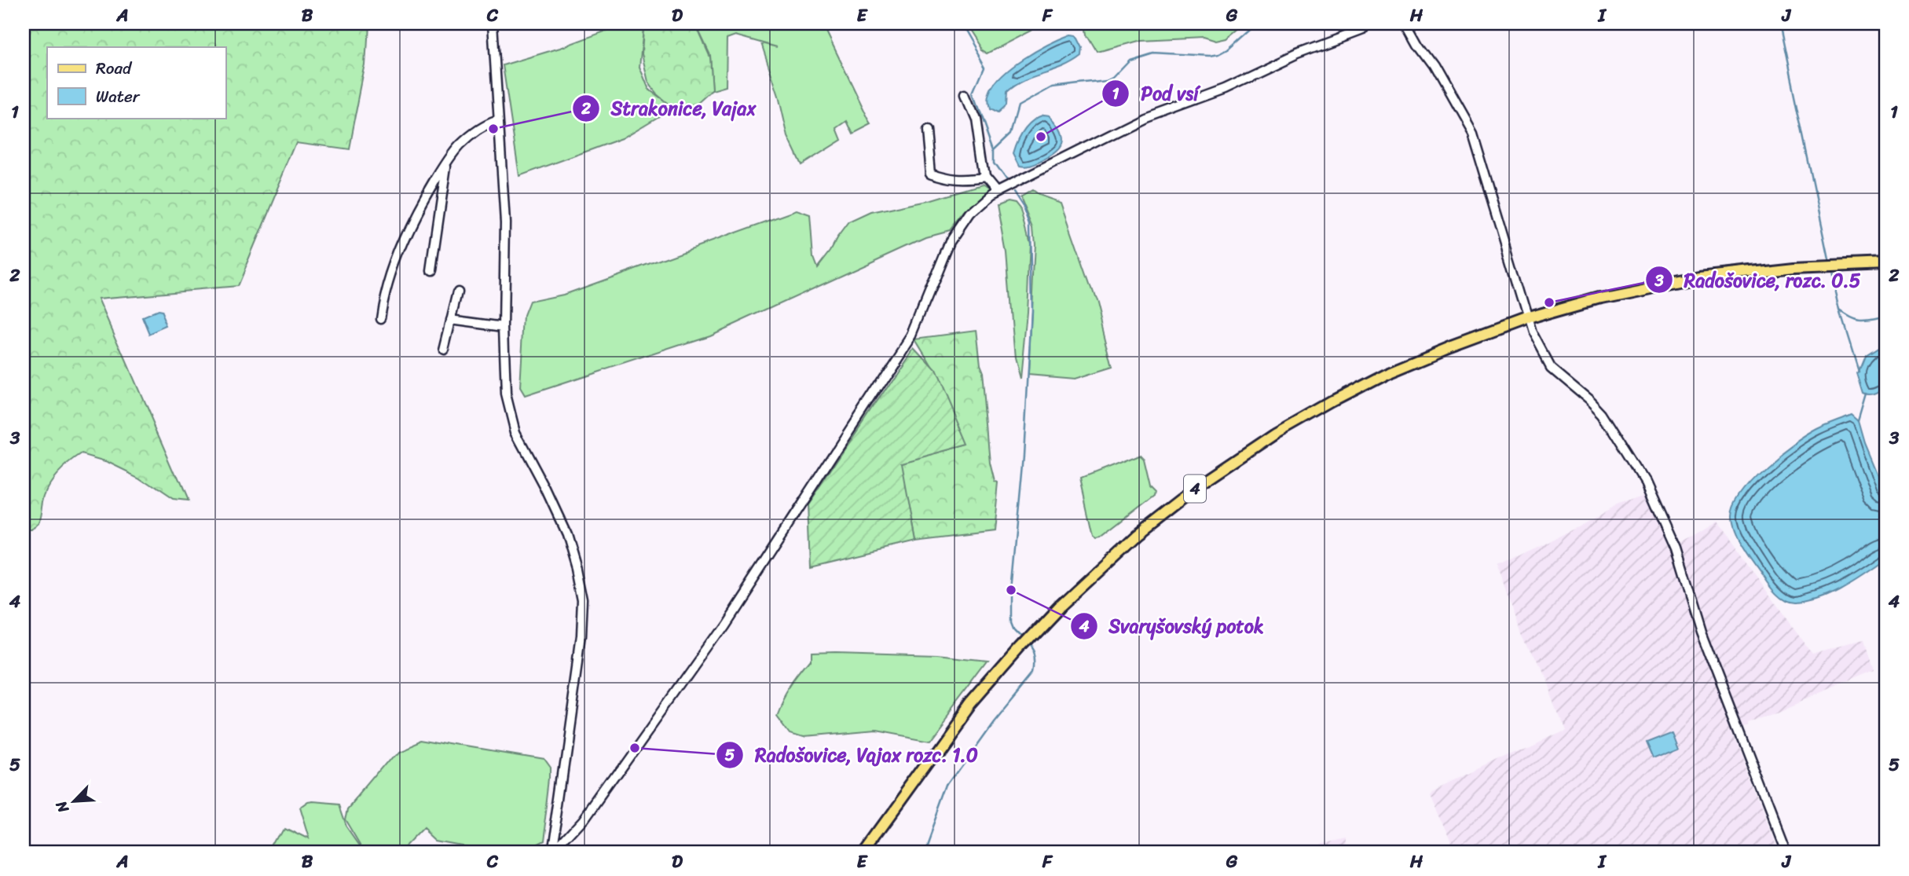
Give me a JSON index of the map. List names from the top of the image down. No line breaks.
{"streets":{"main road":["4"]},"places":["Strakonice, Vajax","Pod vsí","Radošovice, rozc. 0.5","Svaryšovský potok","Radošovice, Vajax rozc. 1.0"],"legend":["Road","Water"],"north":"bottom left","grid":{"columns":["A","B","C","D","E","F","G","H","I","J"],"rows":["1","2","3","4","5"]}}
